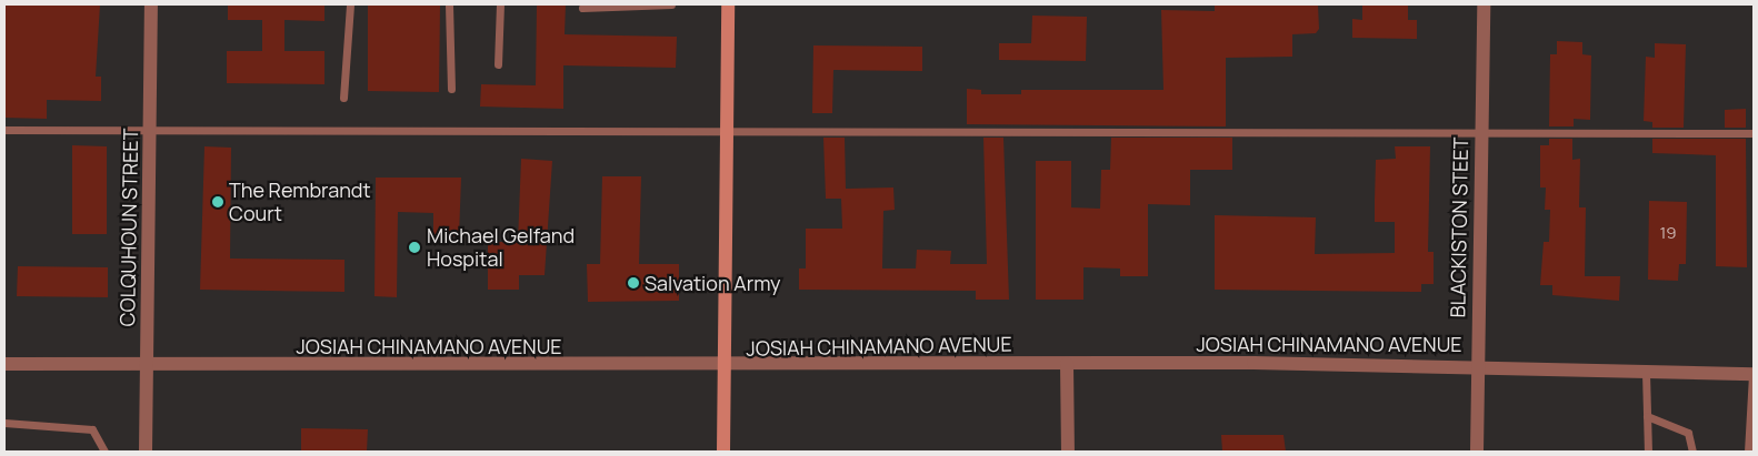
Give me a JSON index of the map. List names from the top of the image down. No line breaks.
{"streets":{"street":["COLQUHOUN STREET","BLACKISTON STEET","JOSIAH CHINAMANO AVENUE"]},"crossings":[["COLQUHOUN STREET","JOSIAH CHINAMANO AVENUE"],["BLACKISTON STEET","JOSIAH CHINAMANO AVENUE"]],"places":["The Rembrandt Court","Michael Gelfand Hospital","Salvation Army"],"house_numbers":["19"]}
